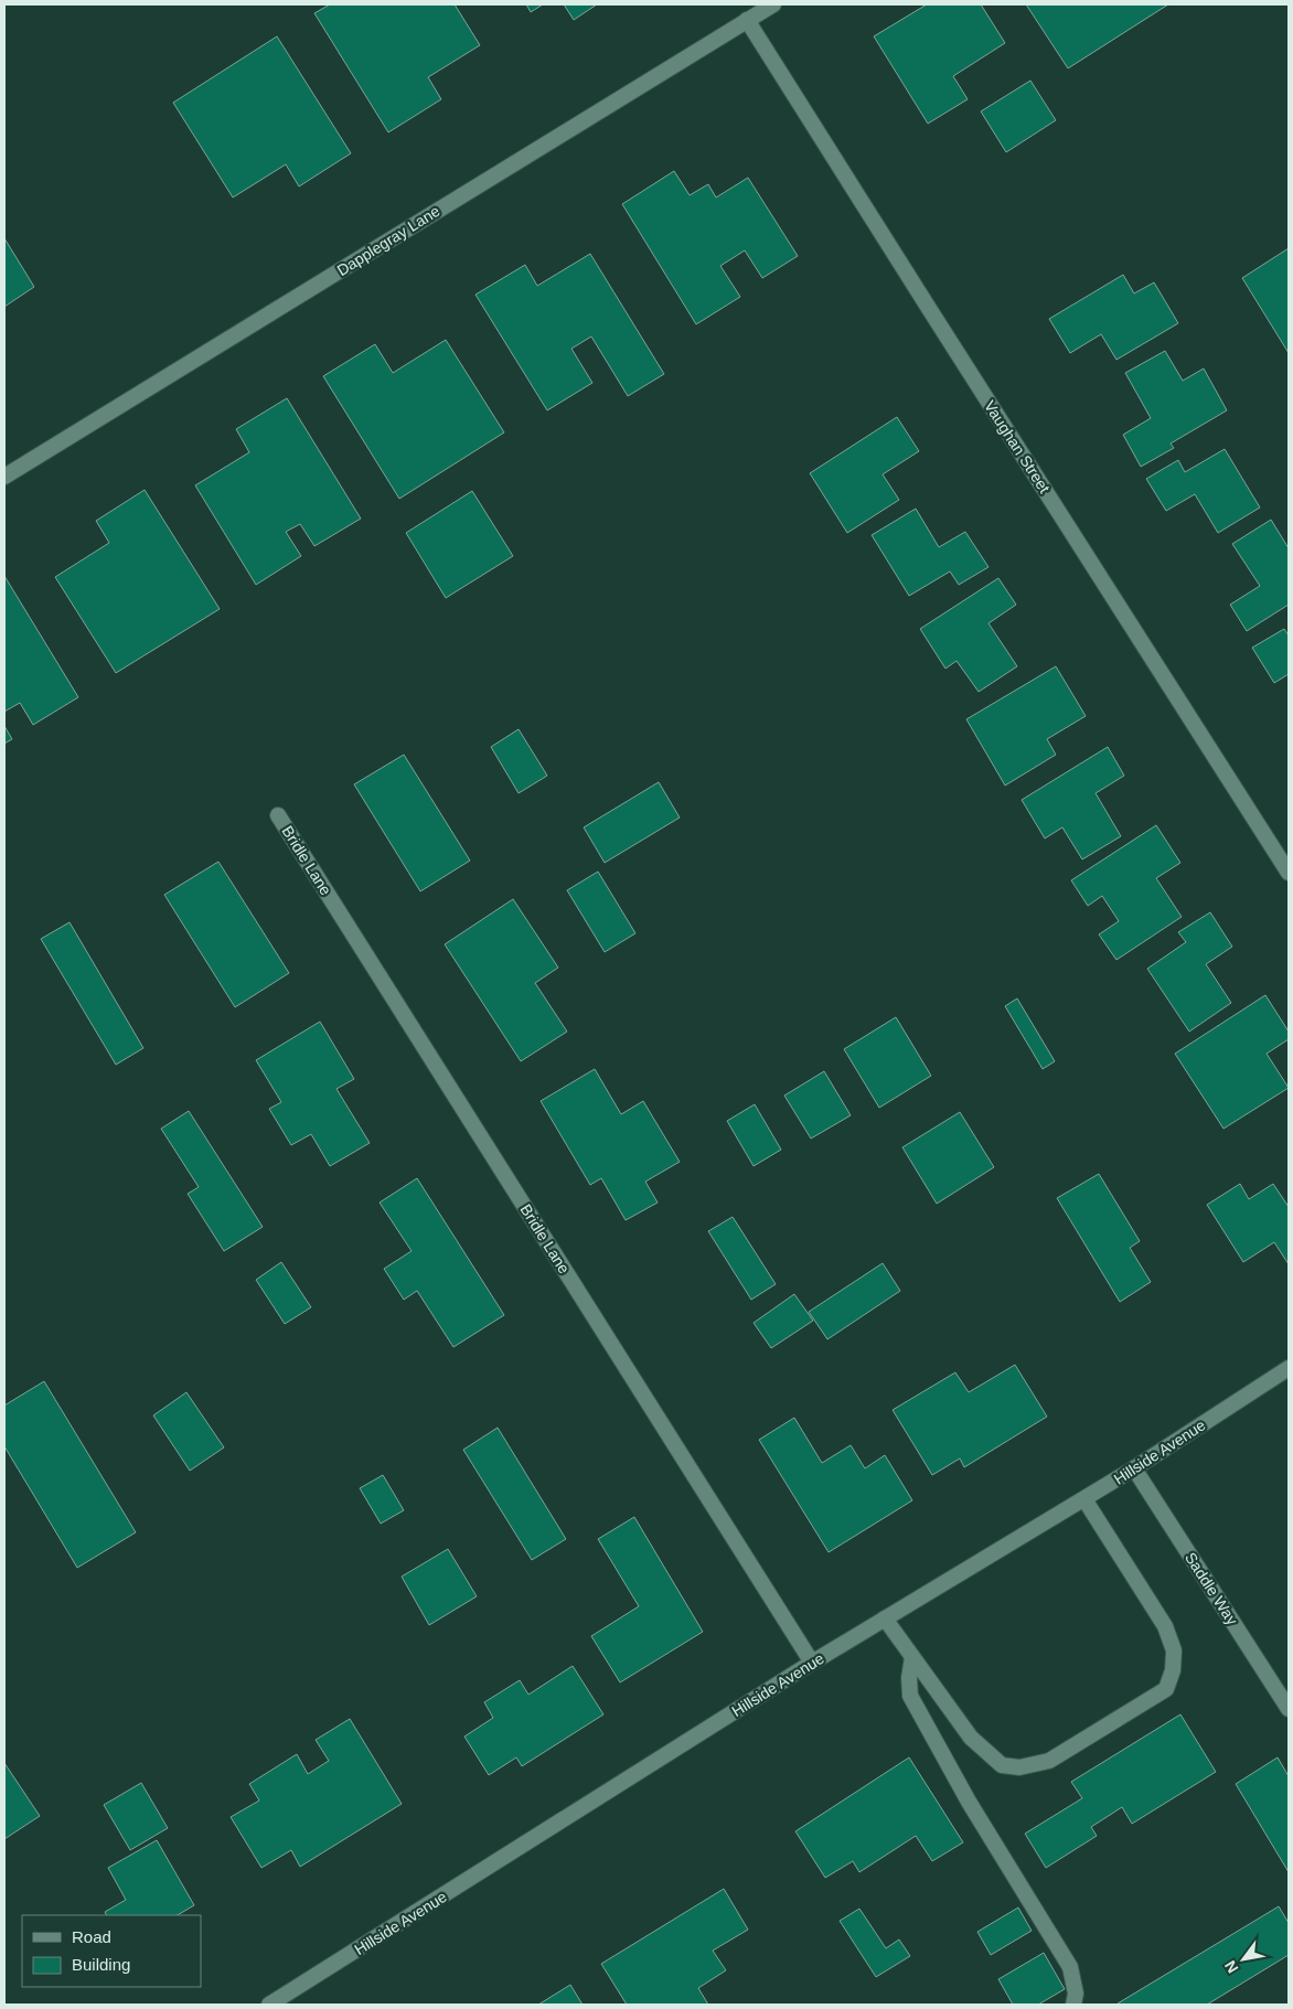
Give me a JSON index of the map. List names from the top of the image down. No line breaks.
{"streets":{"street":["Dapplegray Lane","Vaughan Street","Bridle Lane","Hillside Avenue","Saddle Way"]},"crossings":[["Dapplegray Lane","Vaughan Street"],["Bridle Lane","Hillside Avenue"],["Hillside Avenue","Saddle Way"]],"legend":["Road","Building"],"north":"bottom left"}
